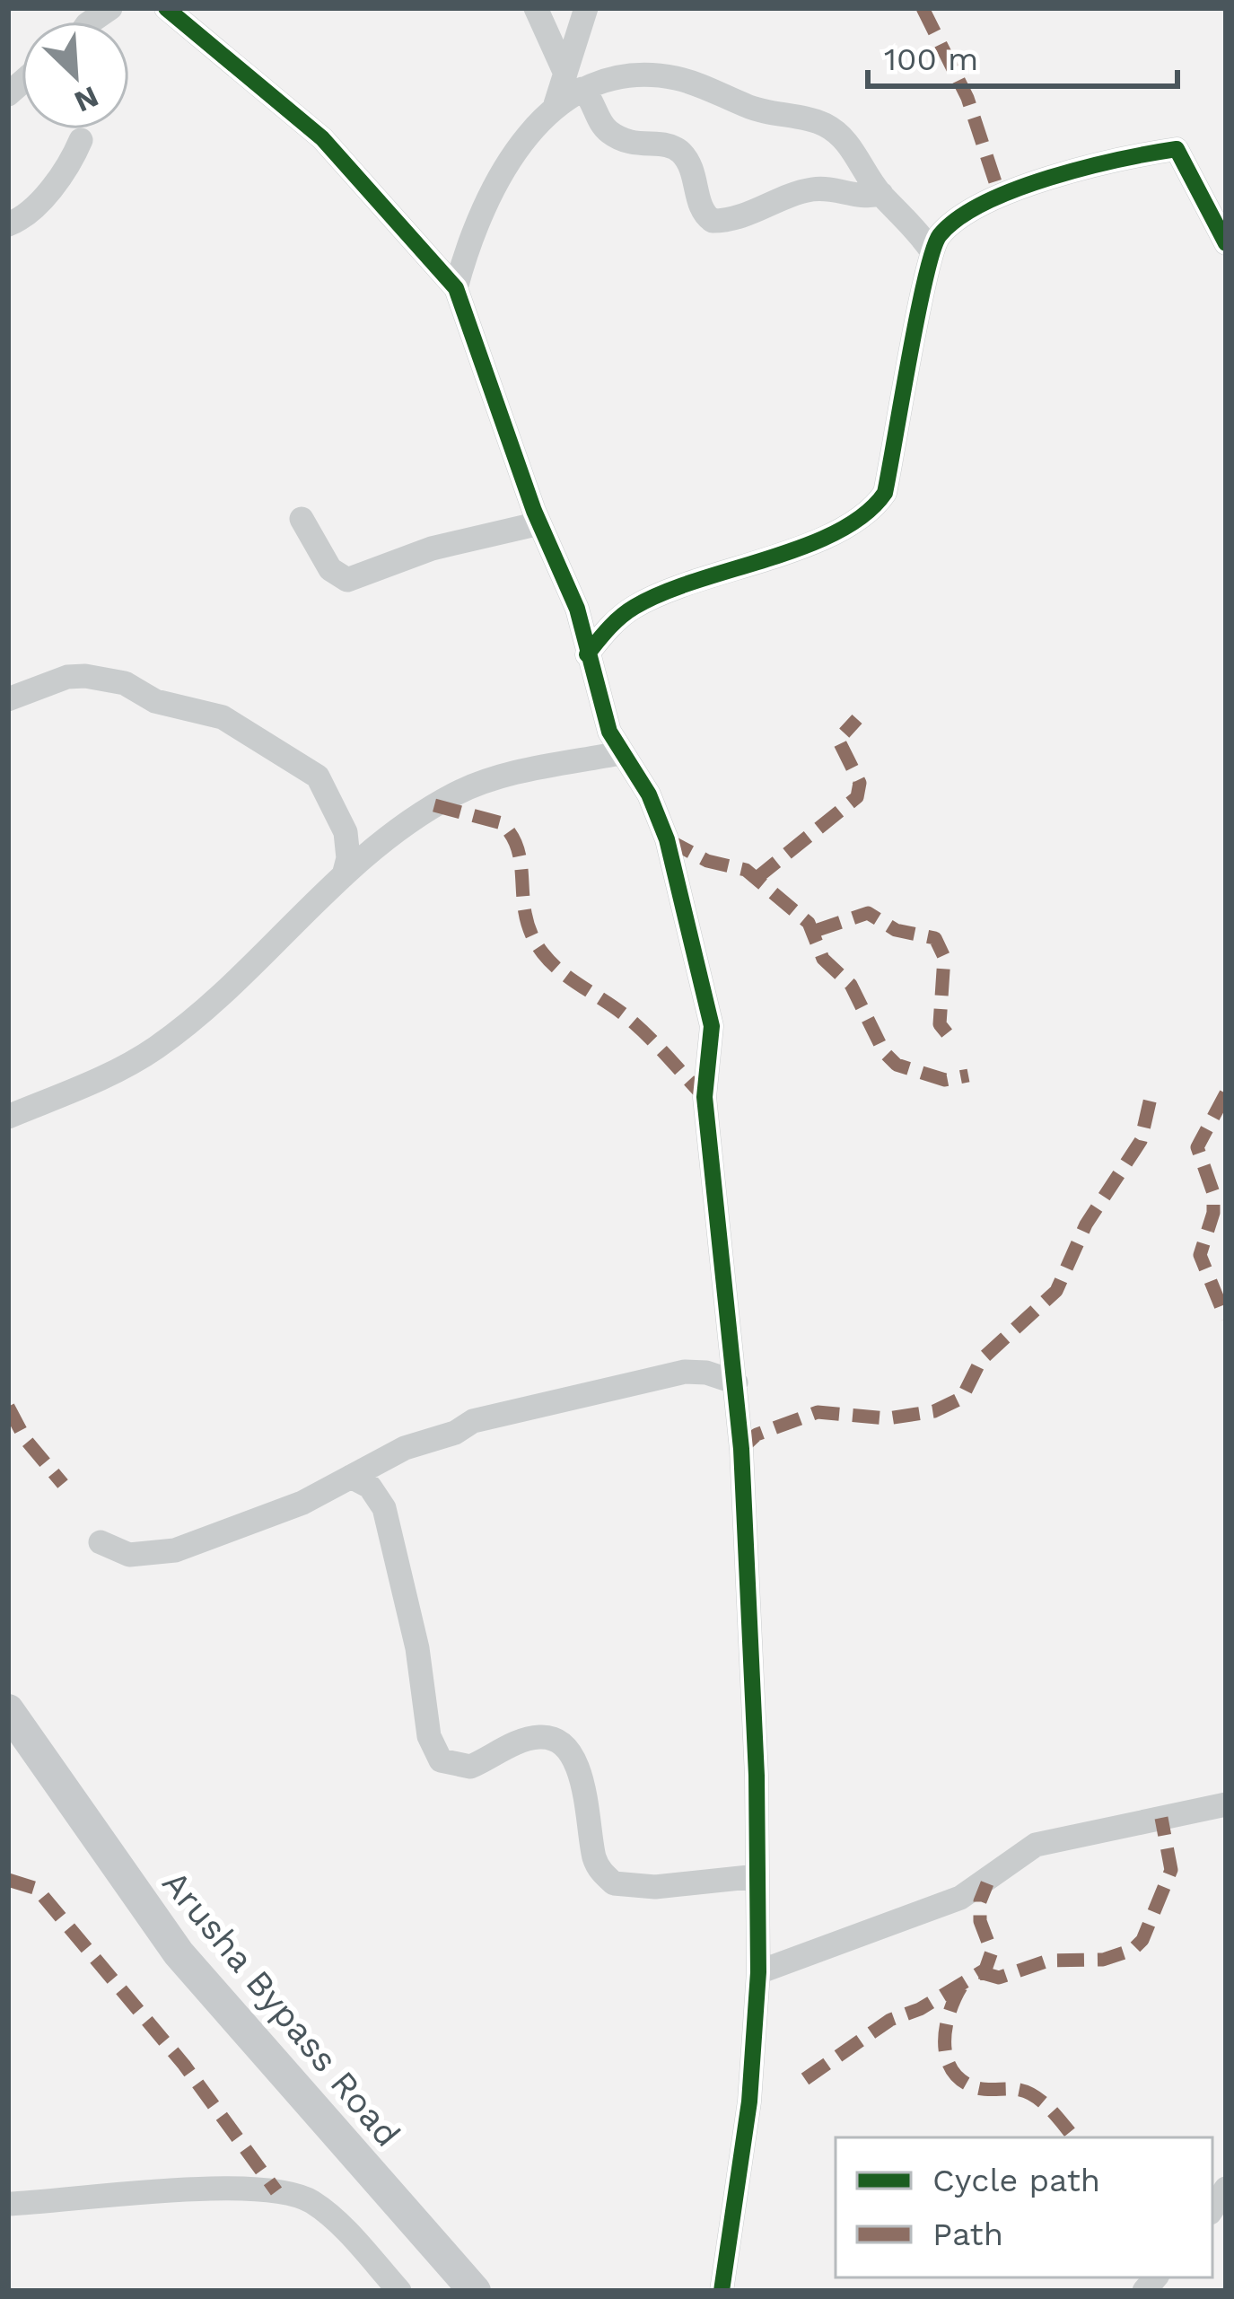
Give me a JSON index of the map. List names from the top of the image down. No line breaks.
{"streets":{"main road":["Arusha Bypass Road"]},"legend":["Cycle path","Path"],"scale_bar":"100 m","north":"bottom right"}
